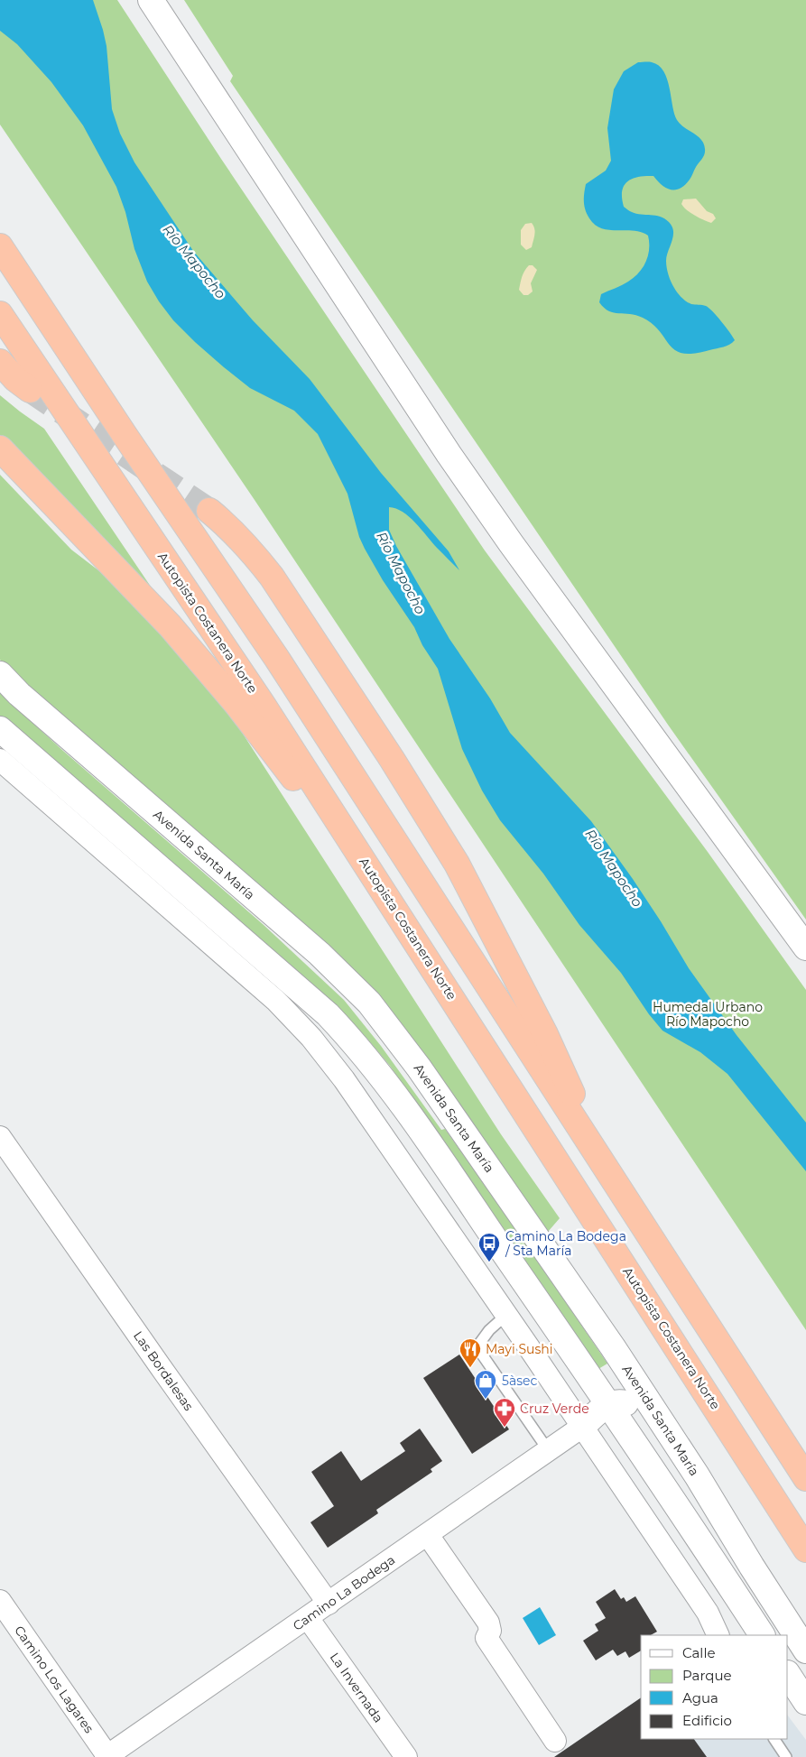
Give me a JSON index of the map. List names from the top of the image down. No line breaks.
{"streets":{"highway":["Autopista Costanera Norte"],"main road":["Avenida Santa María"],"street":["Las Bordalesas","Camino La Bodega","Camino Los Lagares","La Invernada"]},"crossings":[["Las Bordalesas","Camino La Bodega"],["Camino La Bodega","Camino Los Lagares"],["Camino La Bodega","La Invernada"]],"water":["Río Mapocho"],"parks":["Humedal Urbano Río Mapocho"],"places":{"bus stop":["Camino La Bodega / Sta María"],"restaurant":["Mayi Sushi"],"shop":["5àsec"],"pharmacy":["Cruz Verde"]},"legend":["Calle","Parque","Agua","Edificio"]}
